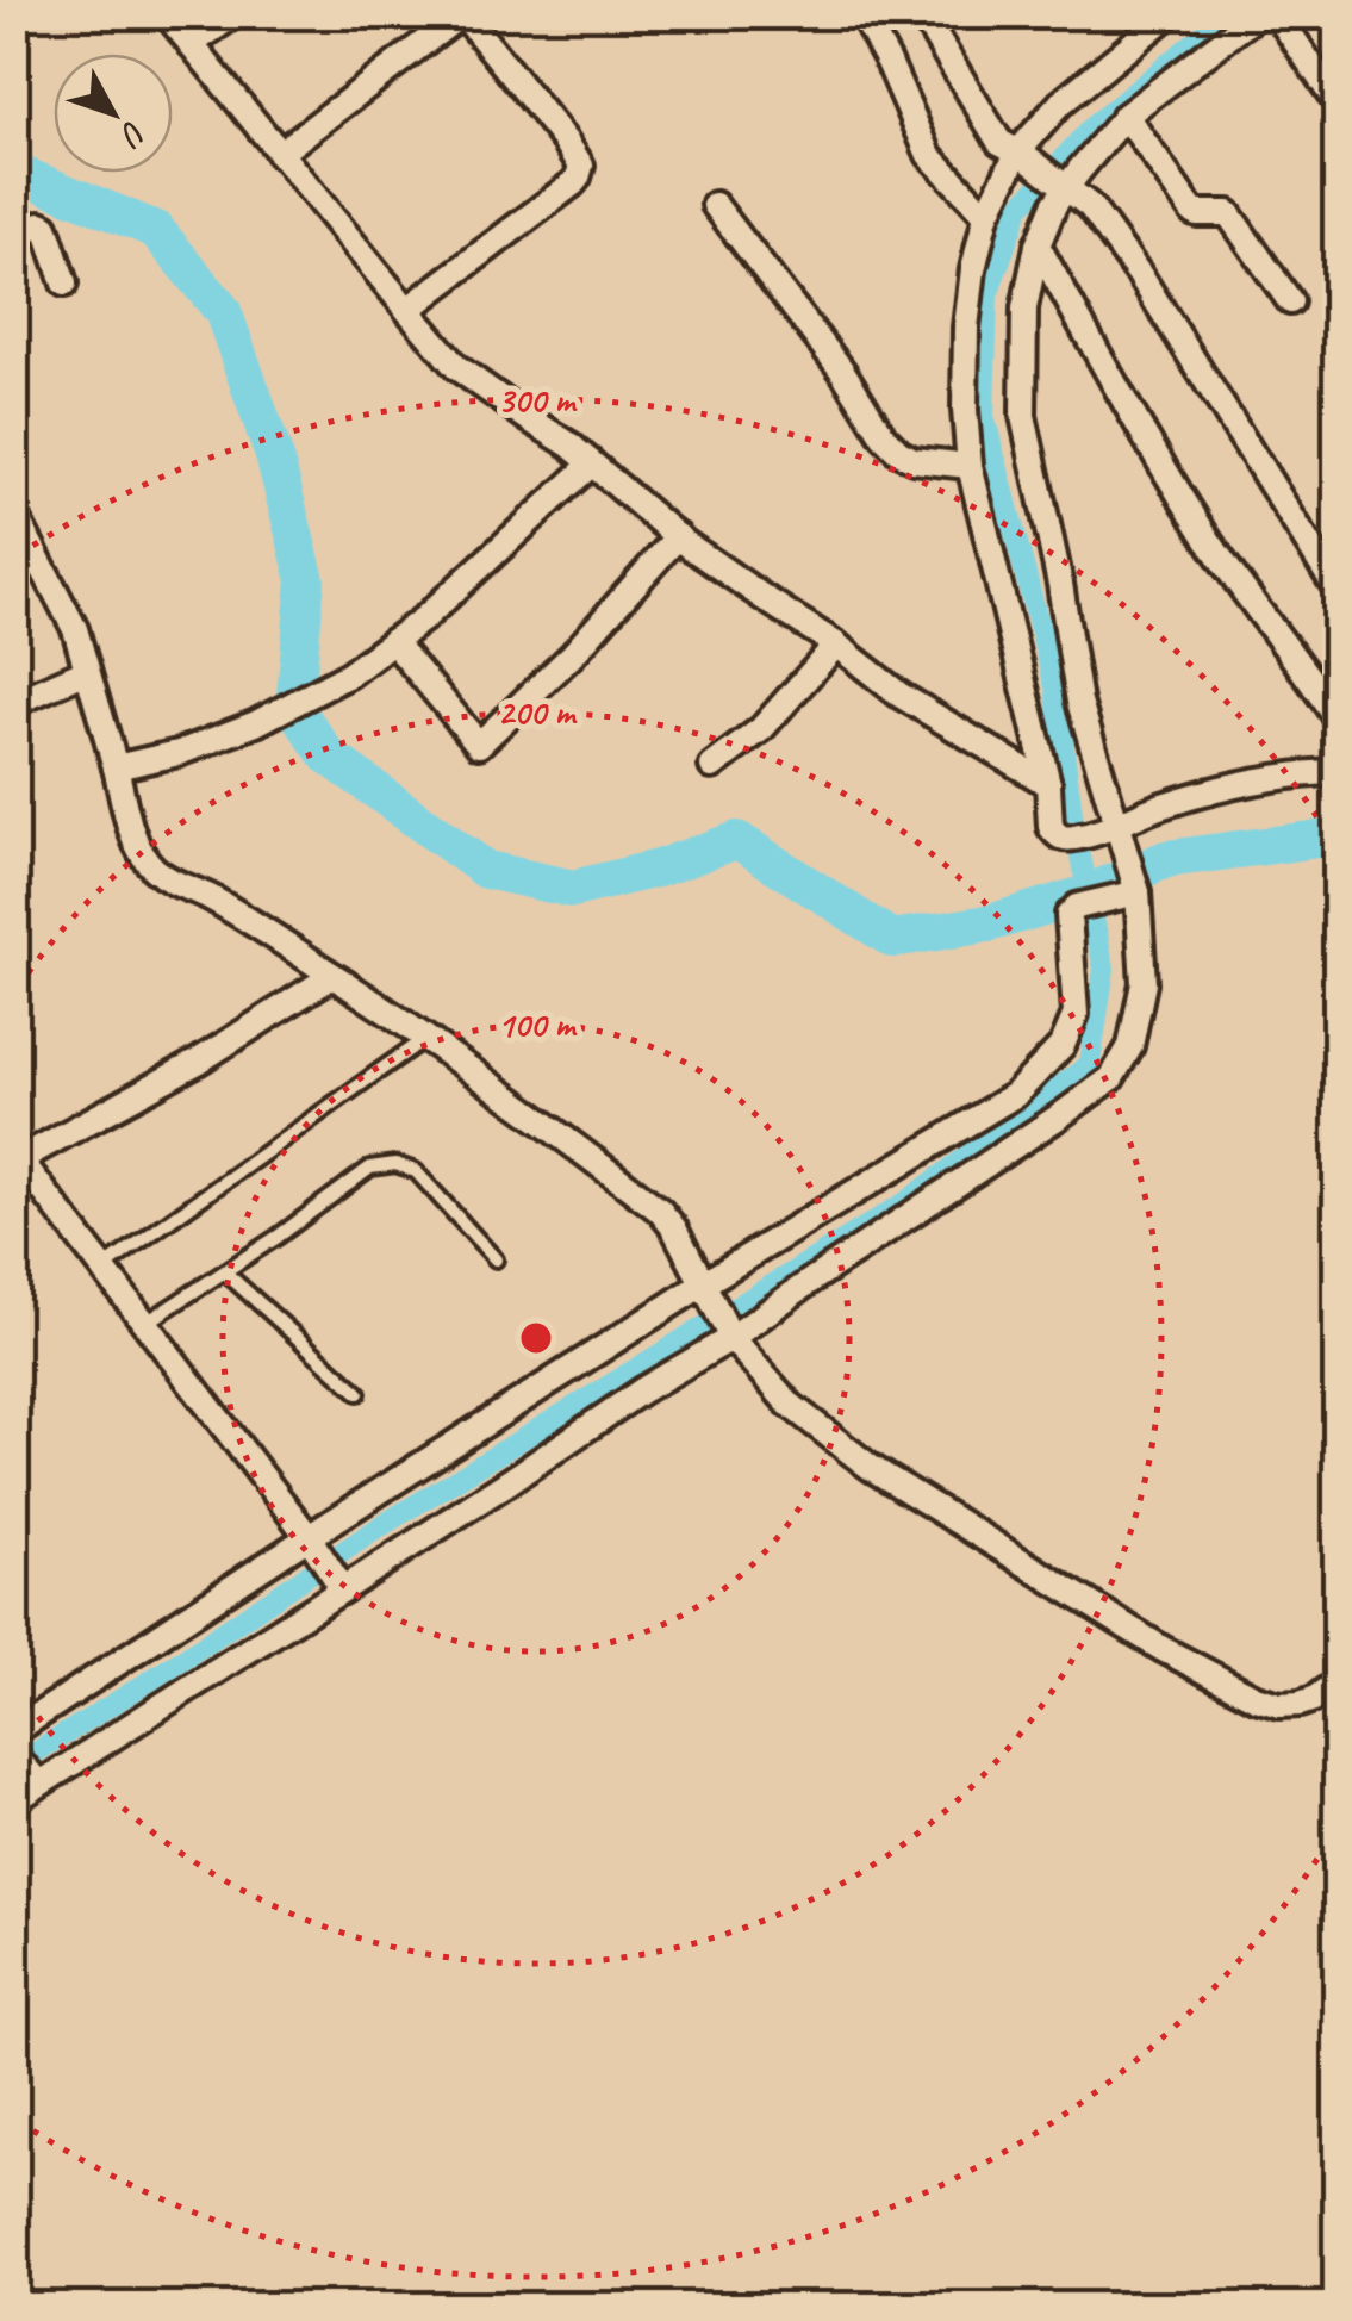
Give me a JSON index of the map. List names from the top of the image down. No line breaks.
{"north":"bottom right","rings":["300 m","200 m","100 m"]}
